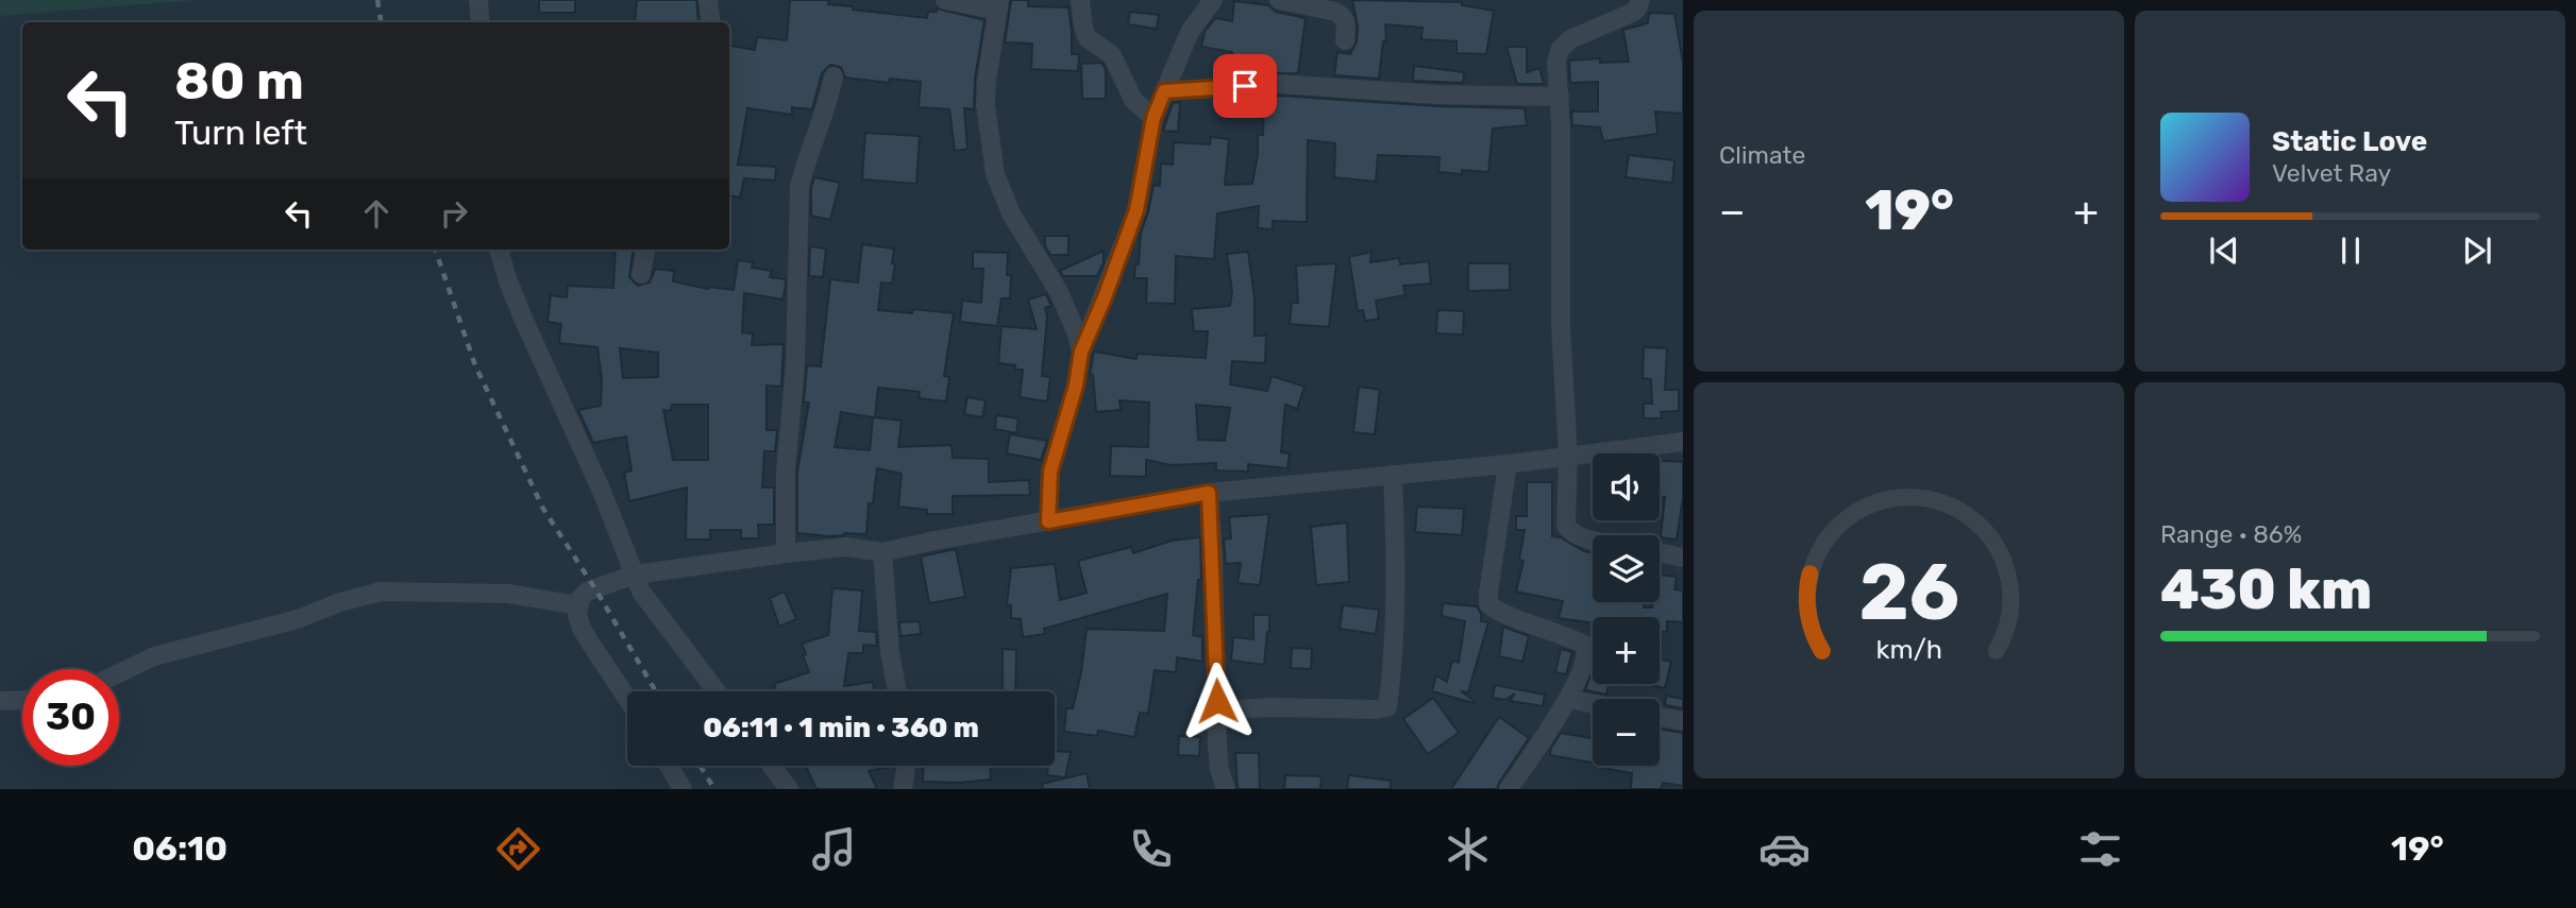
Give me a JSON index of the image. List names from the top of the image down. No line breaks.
{"page":{"tile":["Climate",["Range · 86%","430 km"]],"turn":["80 m","Turn left"],"song":["Static Love","Velvet Ray"],"heat":["−","19°","+"],"map_buttons":["+","−"],"limit":"30","trip":"06:11 · 1 min · 360 m","tabs":["06:10","19°"],"gauge":["26","km/h"]}}
